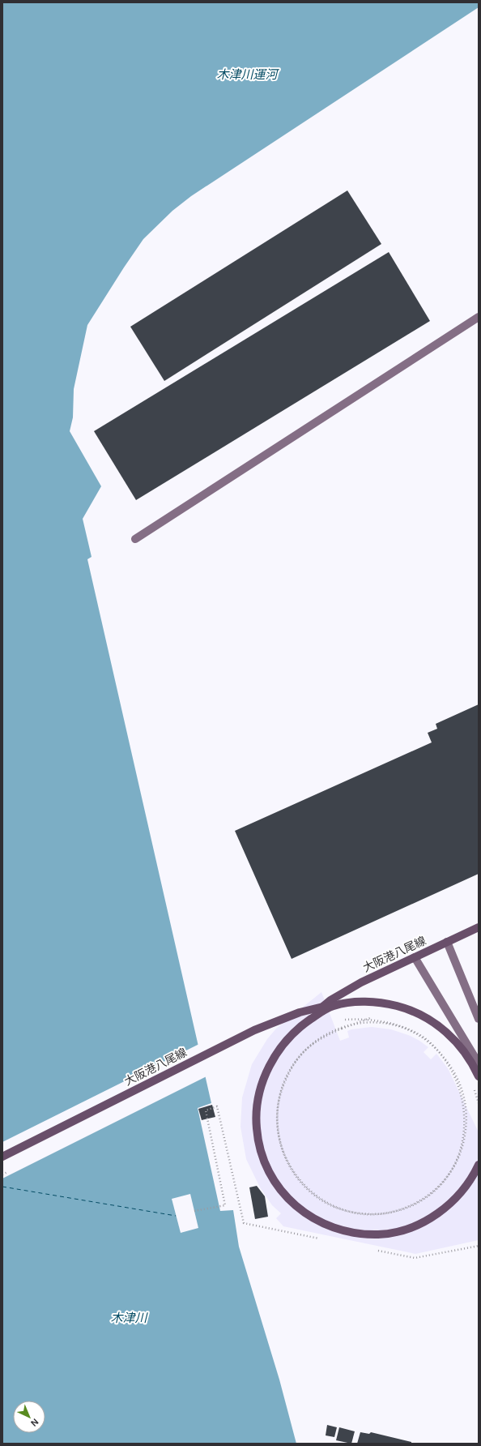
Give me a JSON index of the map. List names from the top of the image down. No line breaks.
{"streets":{"main road":["大阪港八尾線"]},"water":["木津川運河","木津川"],"north":"bottom right"}
